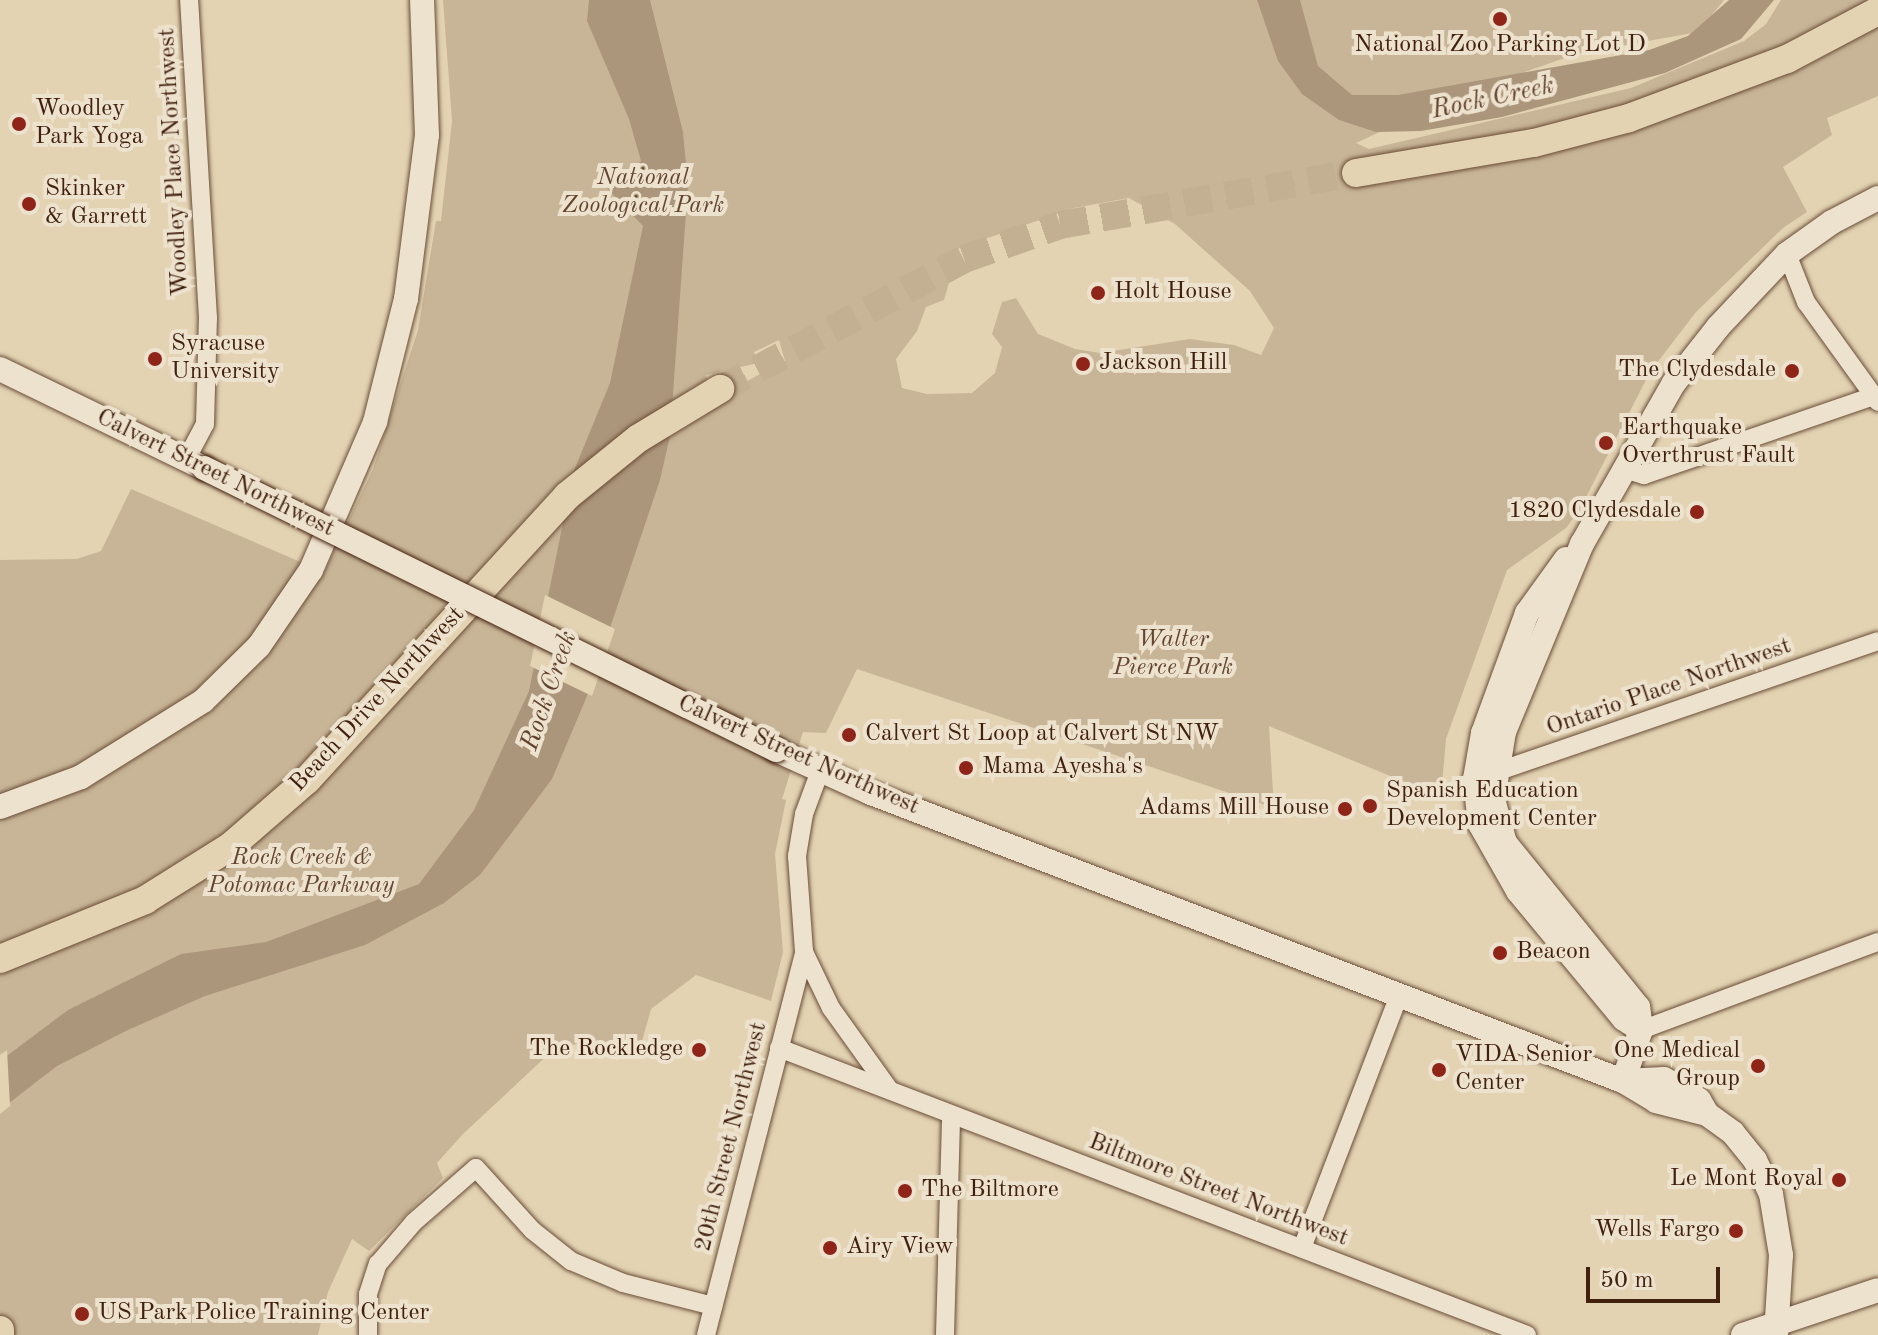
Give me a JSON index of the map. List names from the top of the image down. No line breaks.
{"streets":{"main road":["Calvert Street Northwest","Beach Drive Northwest"],"street":["Woodley Place Northwest","Ontario Place Northwest","20th Street Northwest","Biltmore Street Northwest"]},"crossings":[["Woodley Place Northwest","Calvert Street Northwest"],["20th Street Northwest","Biltmore Street Northwest"]],"water":["Rock Creek"],"parks":["National Zoological Park","Walter Pierce Park","Rock Creek & Potomac Parkway"],"places":["National Zoo Parking Lot D","Woodley Park Yoga","Skinker & Garrett","Holt House","Syracuse University","Jackson Hill","The Clydesdale","Earthquake Overthrust Fault","1820 Clydesdale","Calvert St Loop at Calvert St NW","Mama Ayesha's","Spanish Education Development Center","Adams Mill House","Beacon","The Rockledge","One Medical Group","VIDA Senior Center","Le Mont Royal","The Biltmore","Wells Fargo","Airy View","US Park Police Training Center"],"scale_bar":"50 m"}
